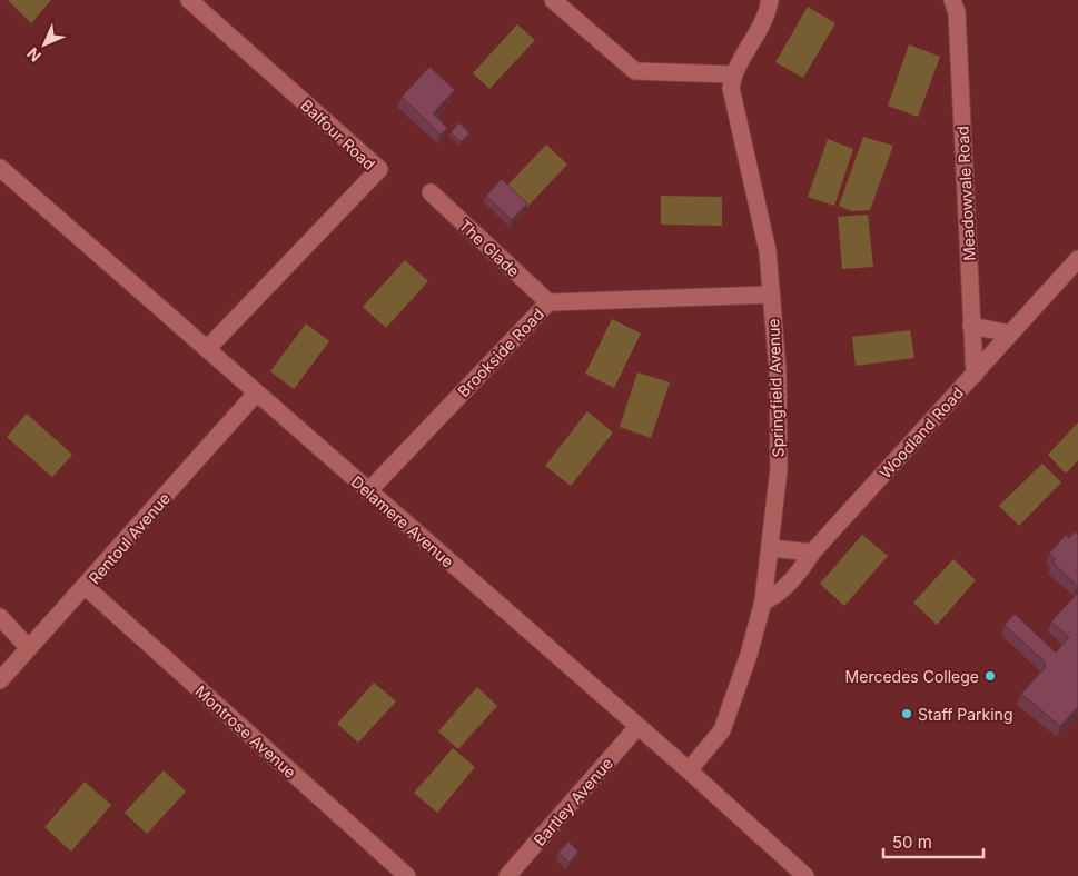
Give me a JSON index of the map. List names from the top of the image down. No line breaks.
{"streets":{"street":["Balfour Road","Meadowvale Road","The Glade","Brookside Road","Springfield Avenue","Woodland Road","Delamere Avenue","Rentoul Avenue","Montrose Avenue","Bartley Avenue"]},"crossings":[["Balfour Road","Delamere Avenue"],["Meadowvale Road","Woodland Road"],["The Glade","Brookside Road"],["Brookside Road","Springfield Avenue"],["Brookside Road","Delamere Avenue"],["Springfield Avenue","Woodland Road"],["Springfield Avenue","Delamere Avenue"],["Delamere Avenue","Rentoul Avenue"],["Delamere Avenue","Bartley Avenue"],["Rentoul Avenue","Montrose Avenue"]],"places":["Mercedes College","Staff Parking"],"scale_bar":"50 m","north":"bottom left"}
